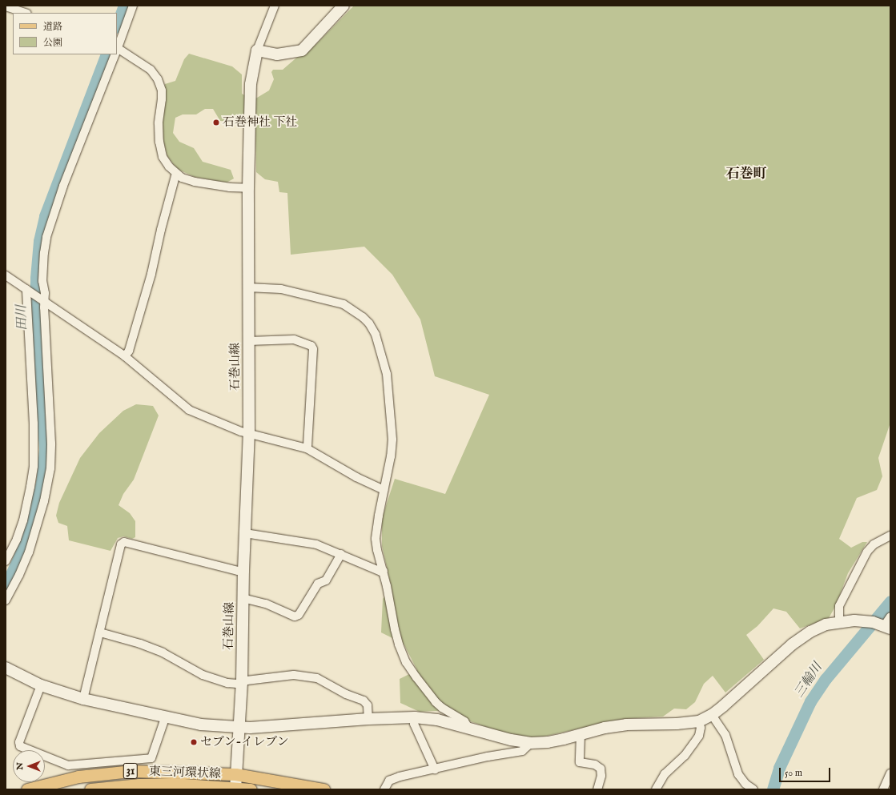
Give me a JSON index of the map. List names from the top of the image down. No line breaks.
{"streets":{"main road":["31","東三河環状線"],"street":["石巻山線"]},"crossings":[["石巻山線","東三河環状線"]],"districts":["石巻町"],"water":["田川","三輪川"],"places":["石巻神社 下社","セブン-イレブン"],"legend":["道路","公園"],"scale_bar":"50 m","north":"left"}
